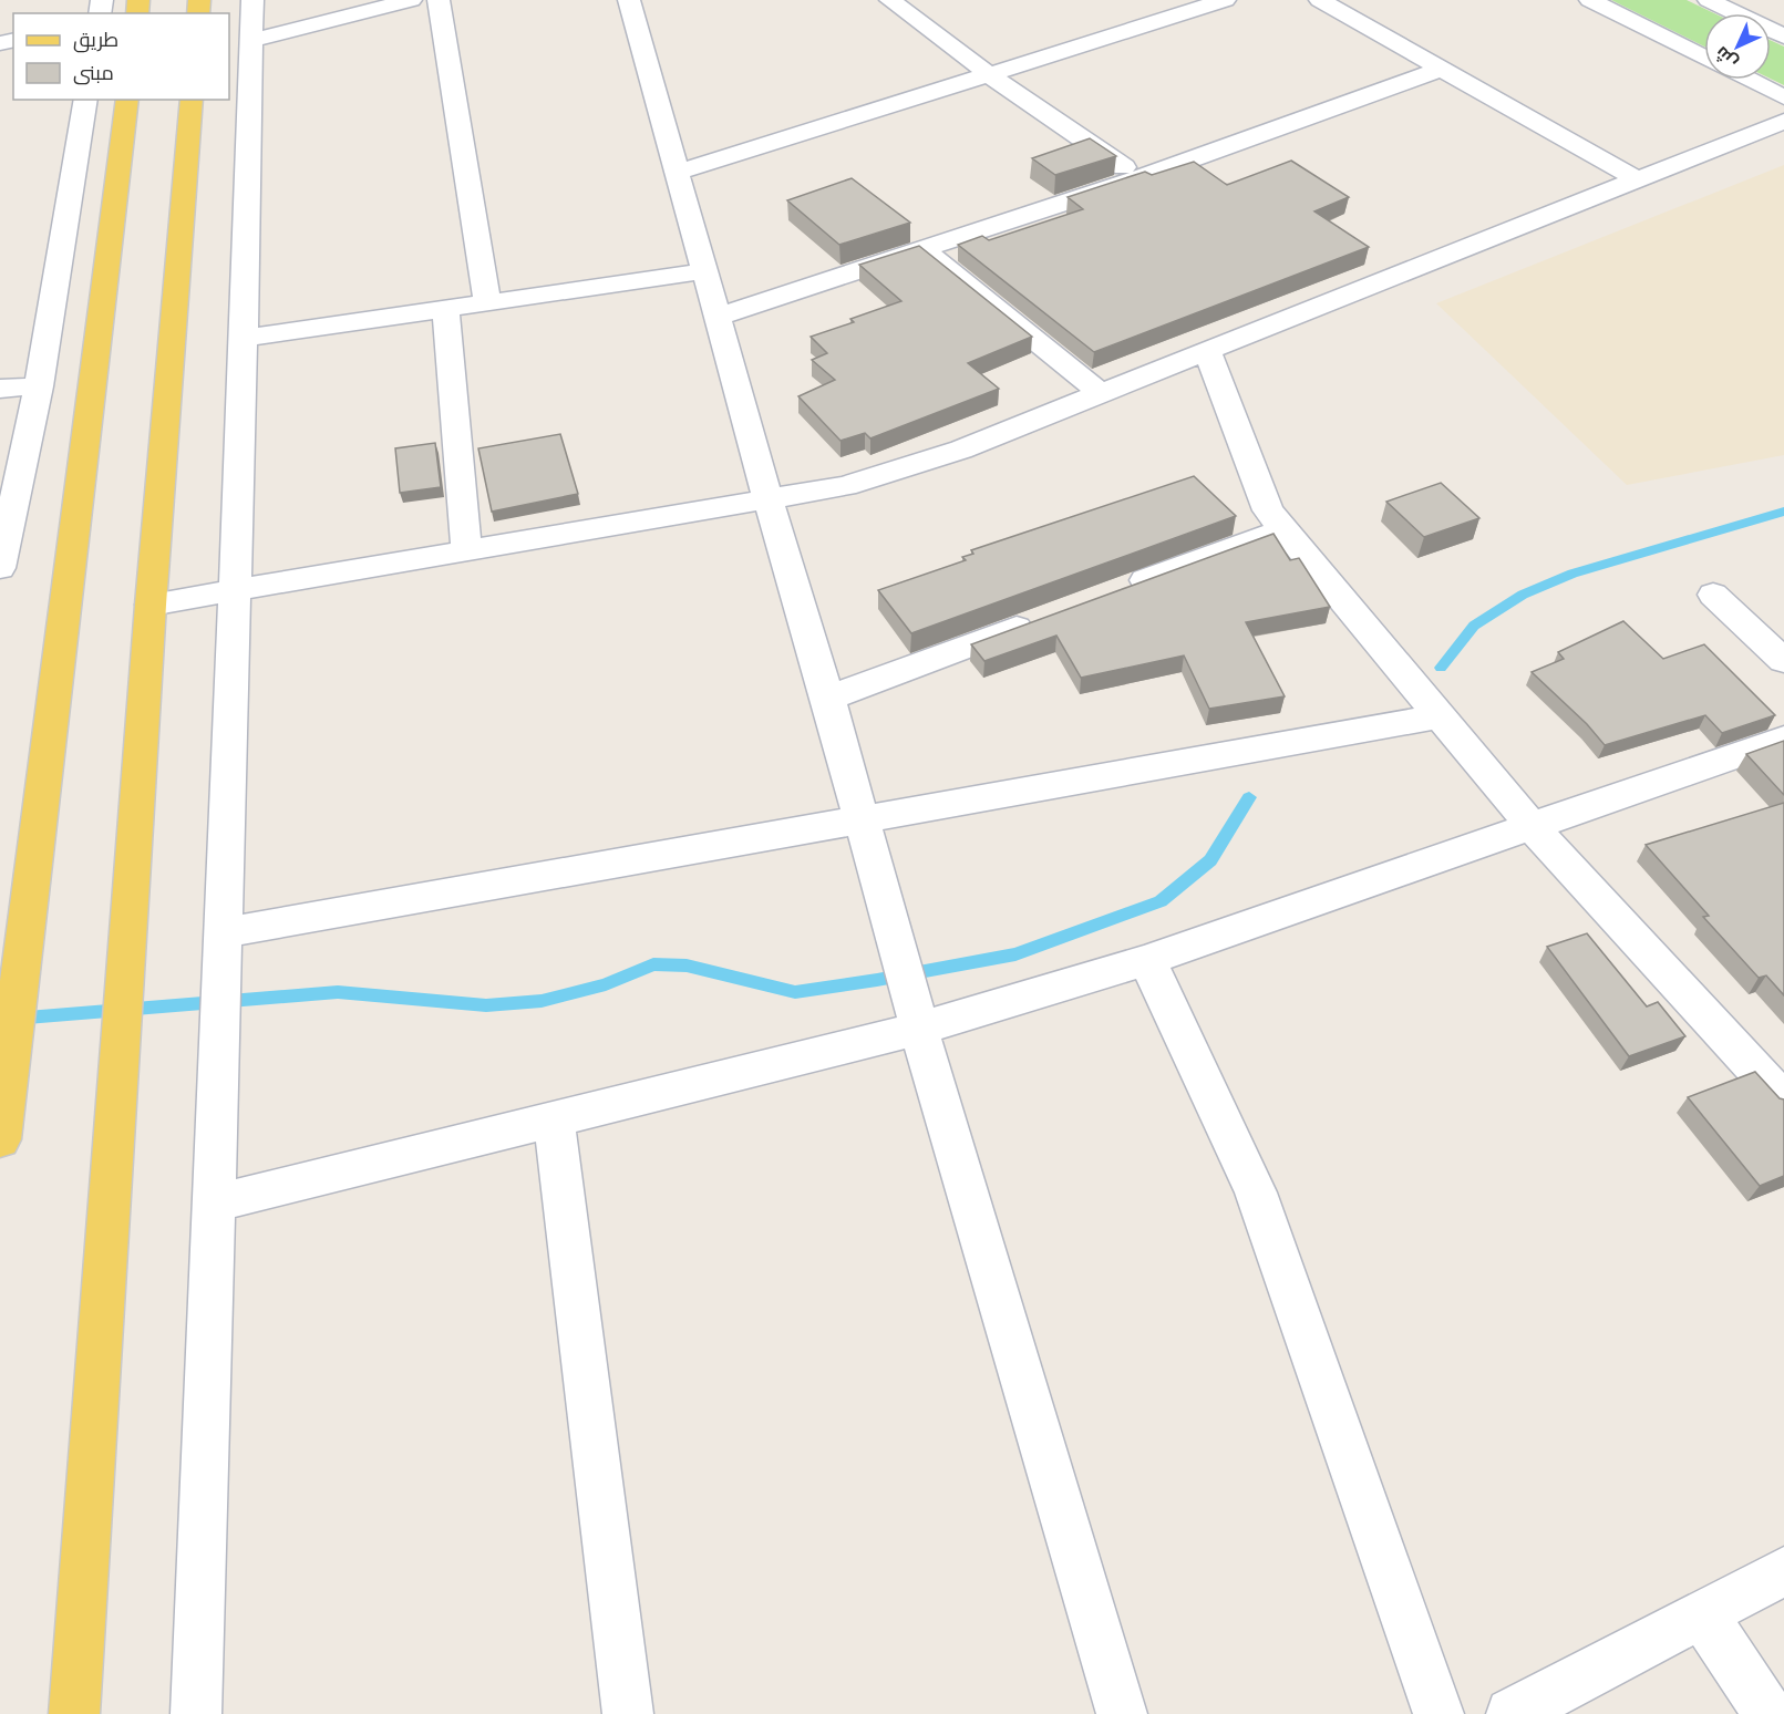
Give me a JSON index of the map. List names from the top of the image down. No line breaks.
{"legend":["طريق","مبنى"],"north":"bottom left"}
